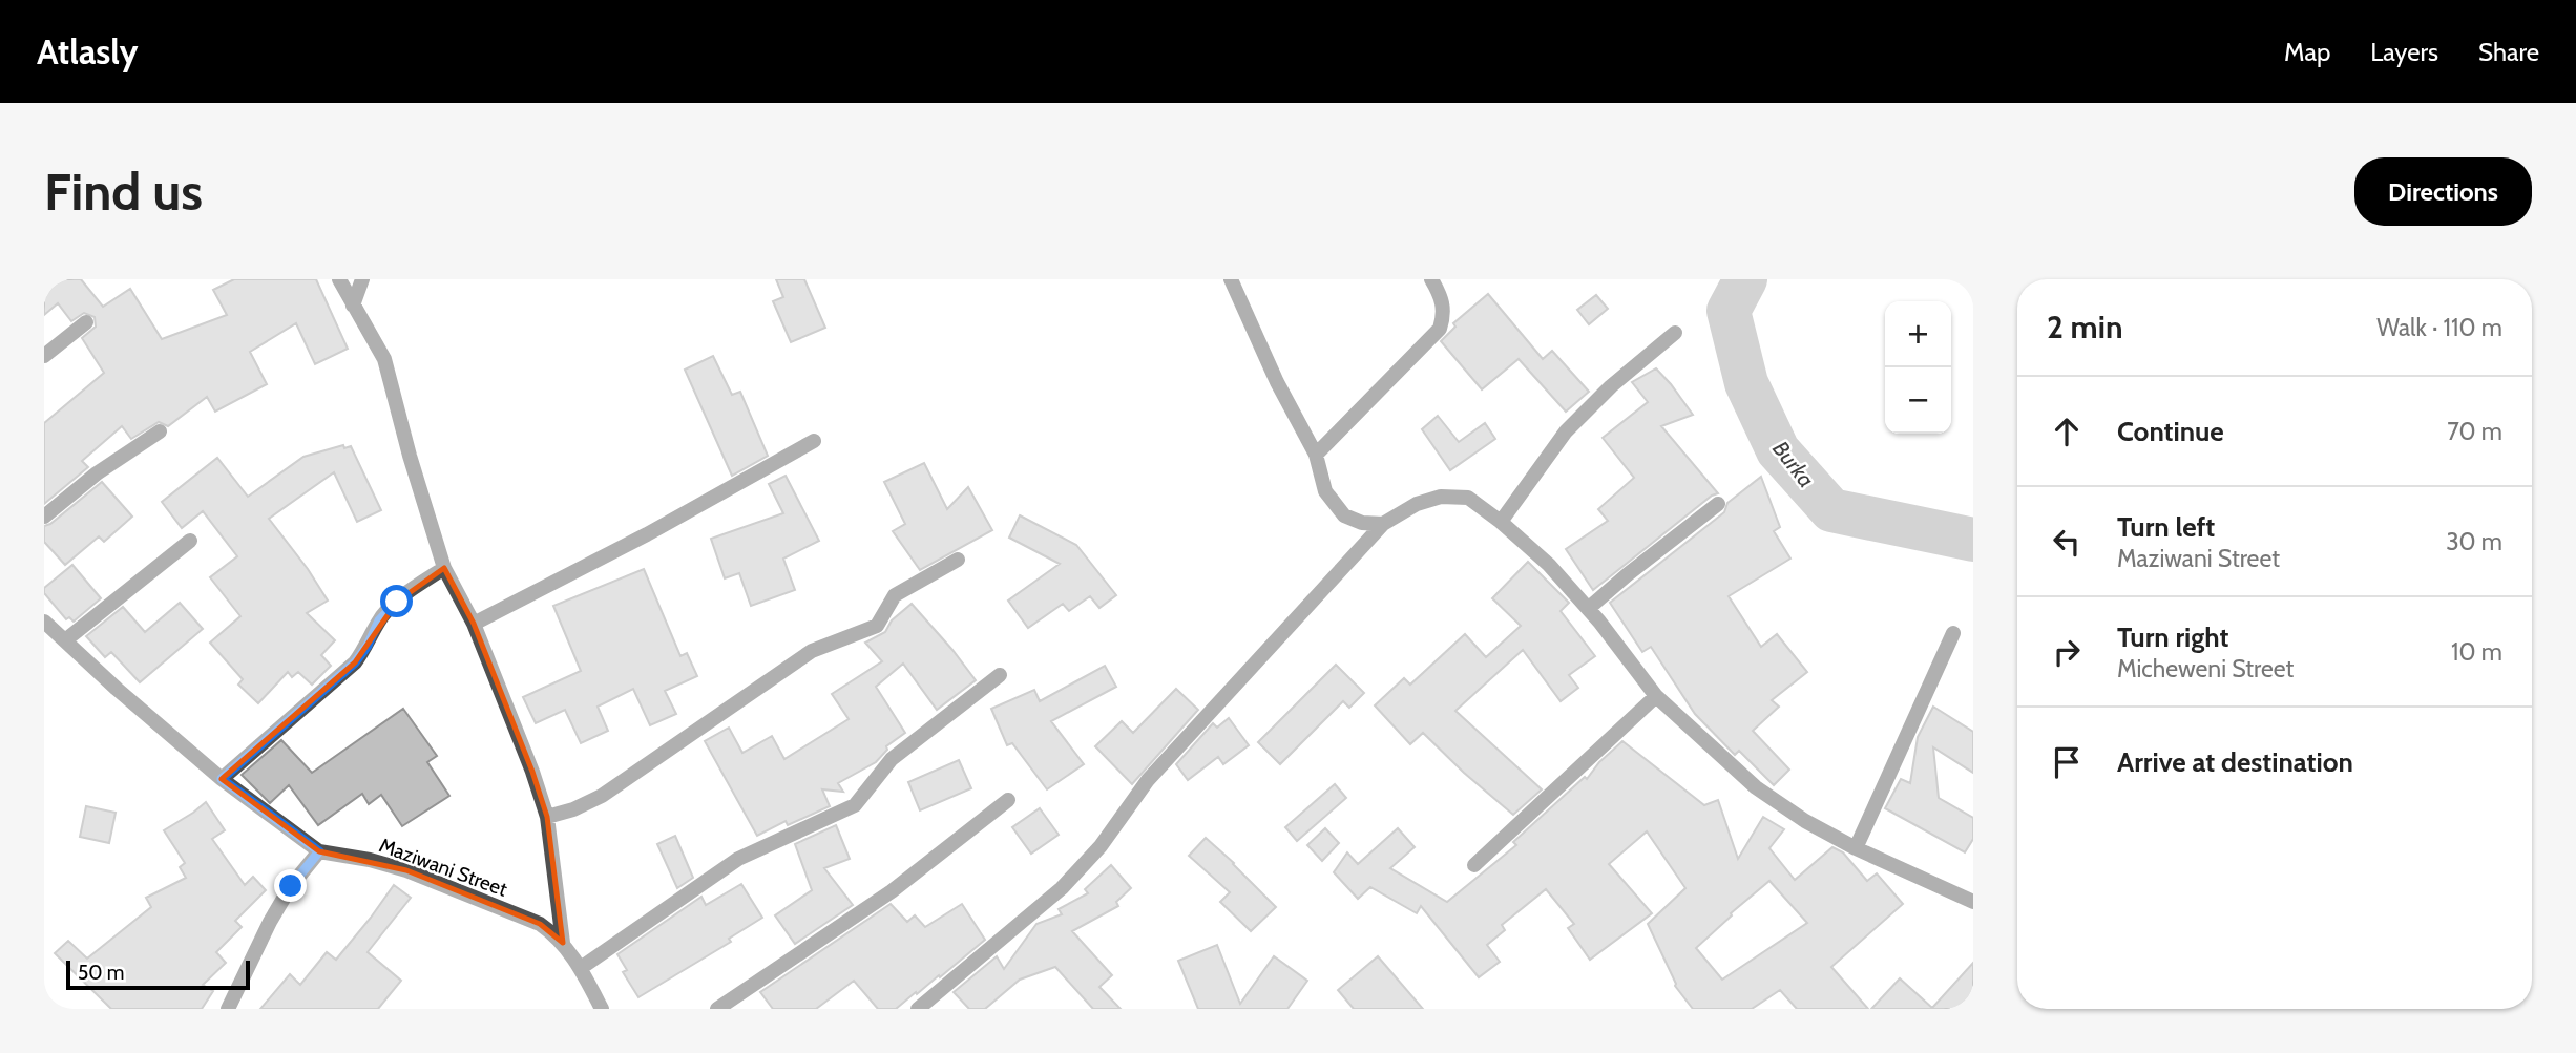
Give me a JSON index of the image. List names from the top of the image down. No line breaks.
{"streets":{"street":["Maziwani Street"]},"water":["Burka"],"scale_bar":"50 m","page":{"header":"Atlasly","nav":["Map","Layers","Share"],"buttons":"Directions","title":"Find us","heading":["2 min","Walk · 110 m"],"map_buttons":["+","−"],"list":[["Continue","70 m"],["Turn left","Maziwani Street","30 m"],["Turn right","Micheweni Street","10 m"],"Arrive at destination"],"scale":"50 m"}}
